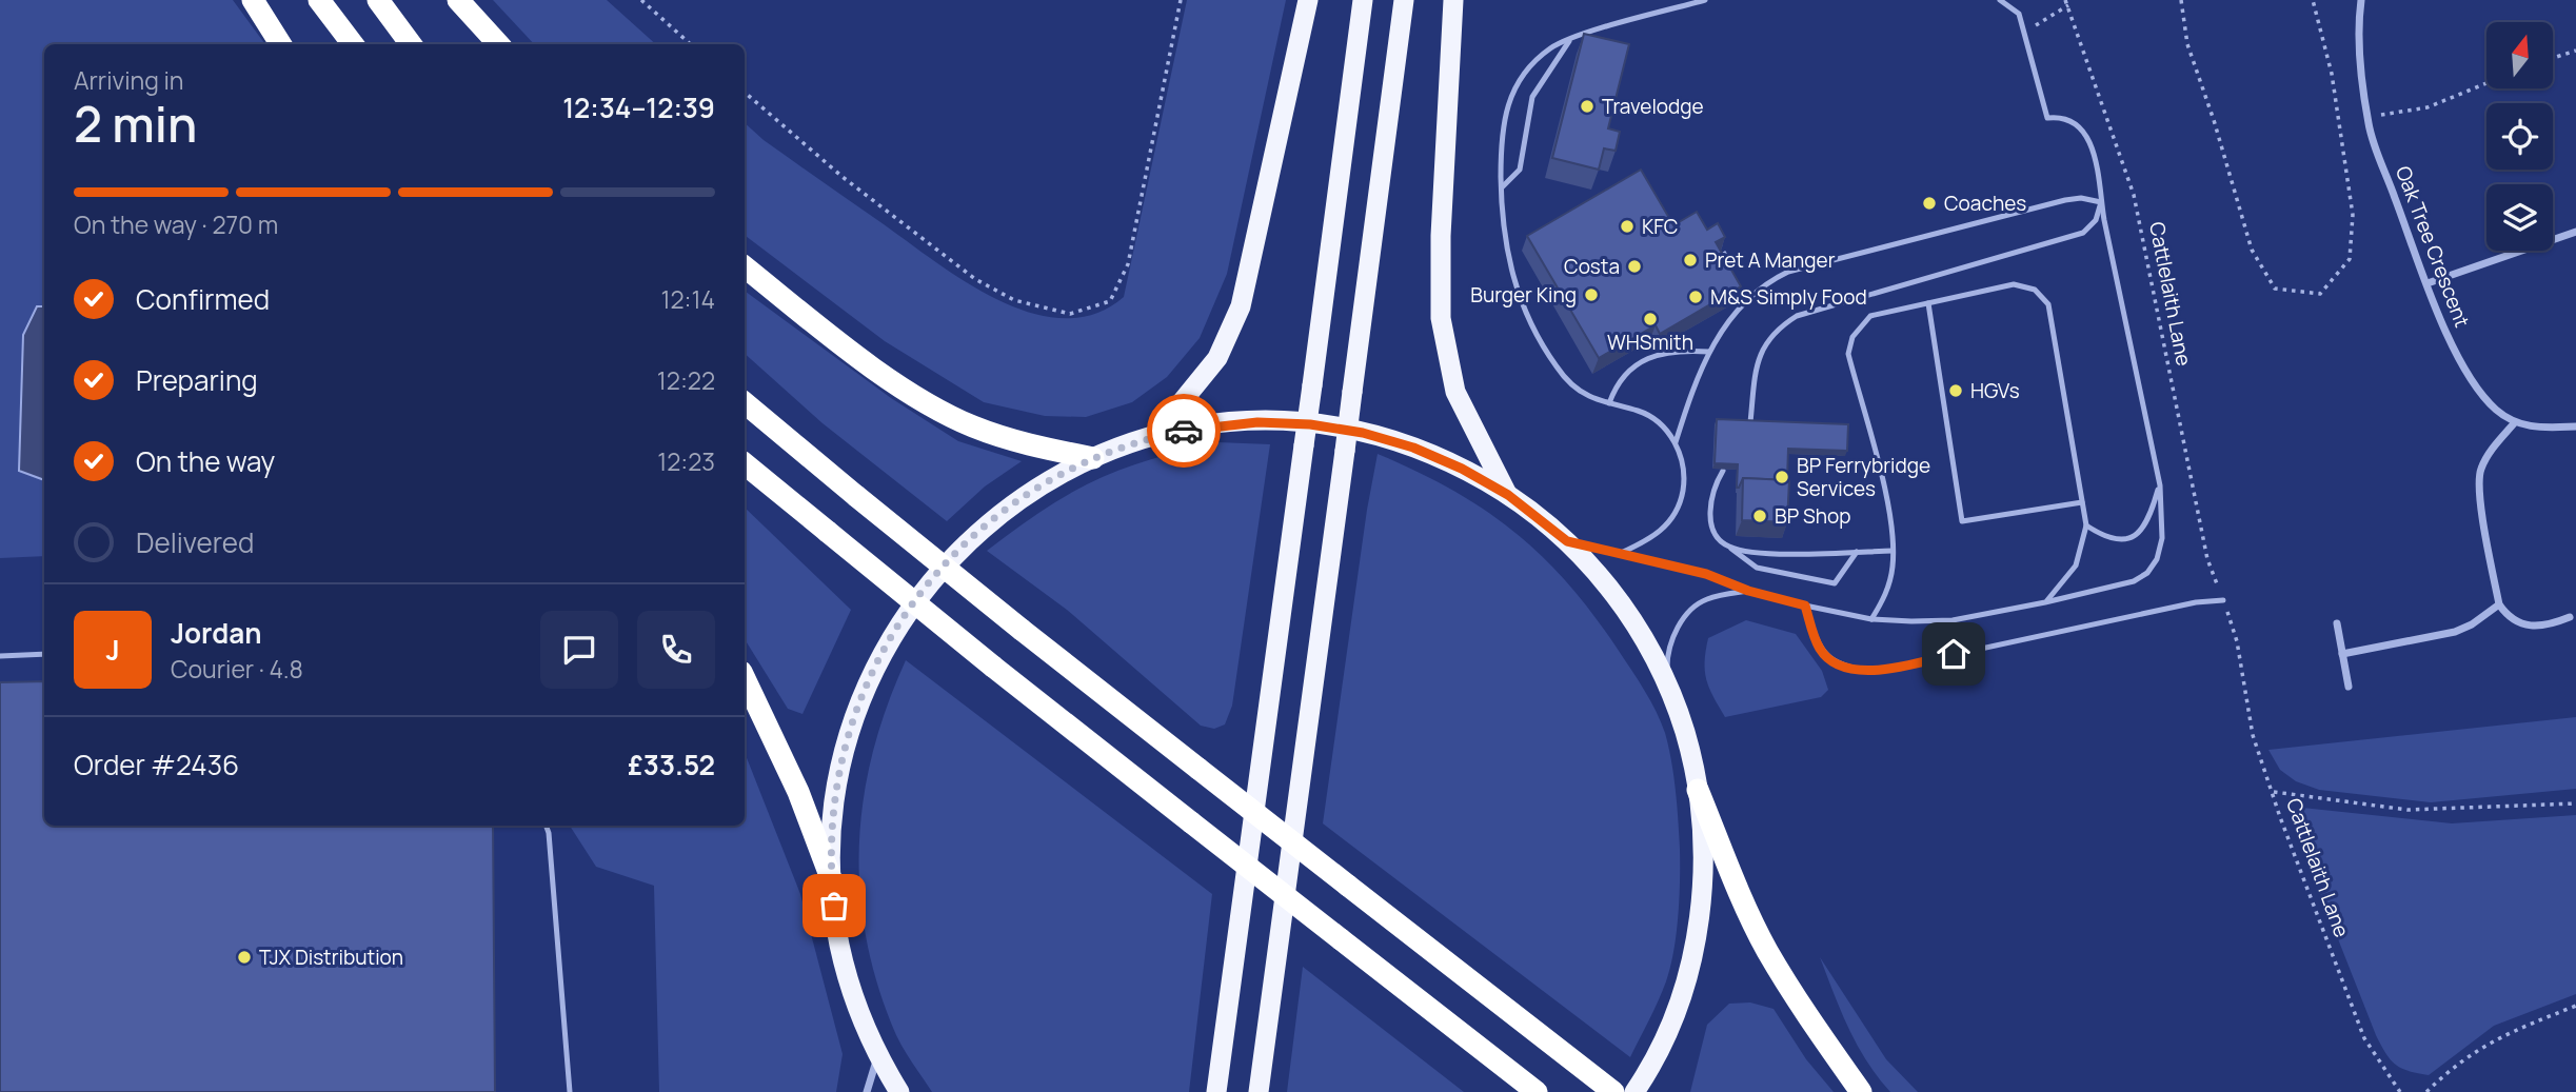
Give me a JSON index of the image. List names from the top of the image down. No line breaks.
{"streets":{"street":["Oak Tree Crescent"],"path":["Cattlelaith Lane"]},"places":["Travelodge","Coaches","KFC","Pret A Manger","Costa","Burger King","M&S Simply Food","WHSmith","HGVs","BP Ferrybridge Services","BP Shop","TJX Distribution"],"north":"top","page":{"heading":["2 min","Arriving in","12:34–12:39"],"panel":["Jordan","Courier · 4.8","Order #2436","£33.52"],"bar":"On the way · 270 m","list":[["Confirmed","12:14"],["Preparing","12:22"],["On the way","12:23"],"Delivered"],"round":"J"}}
